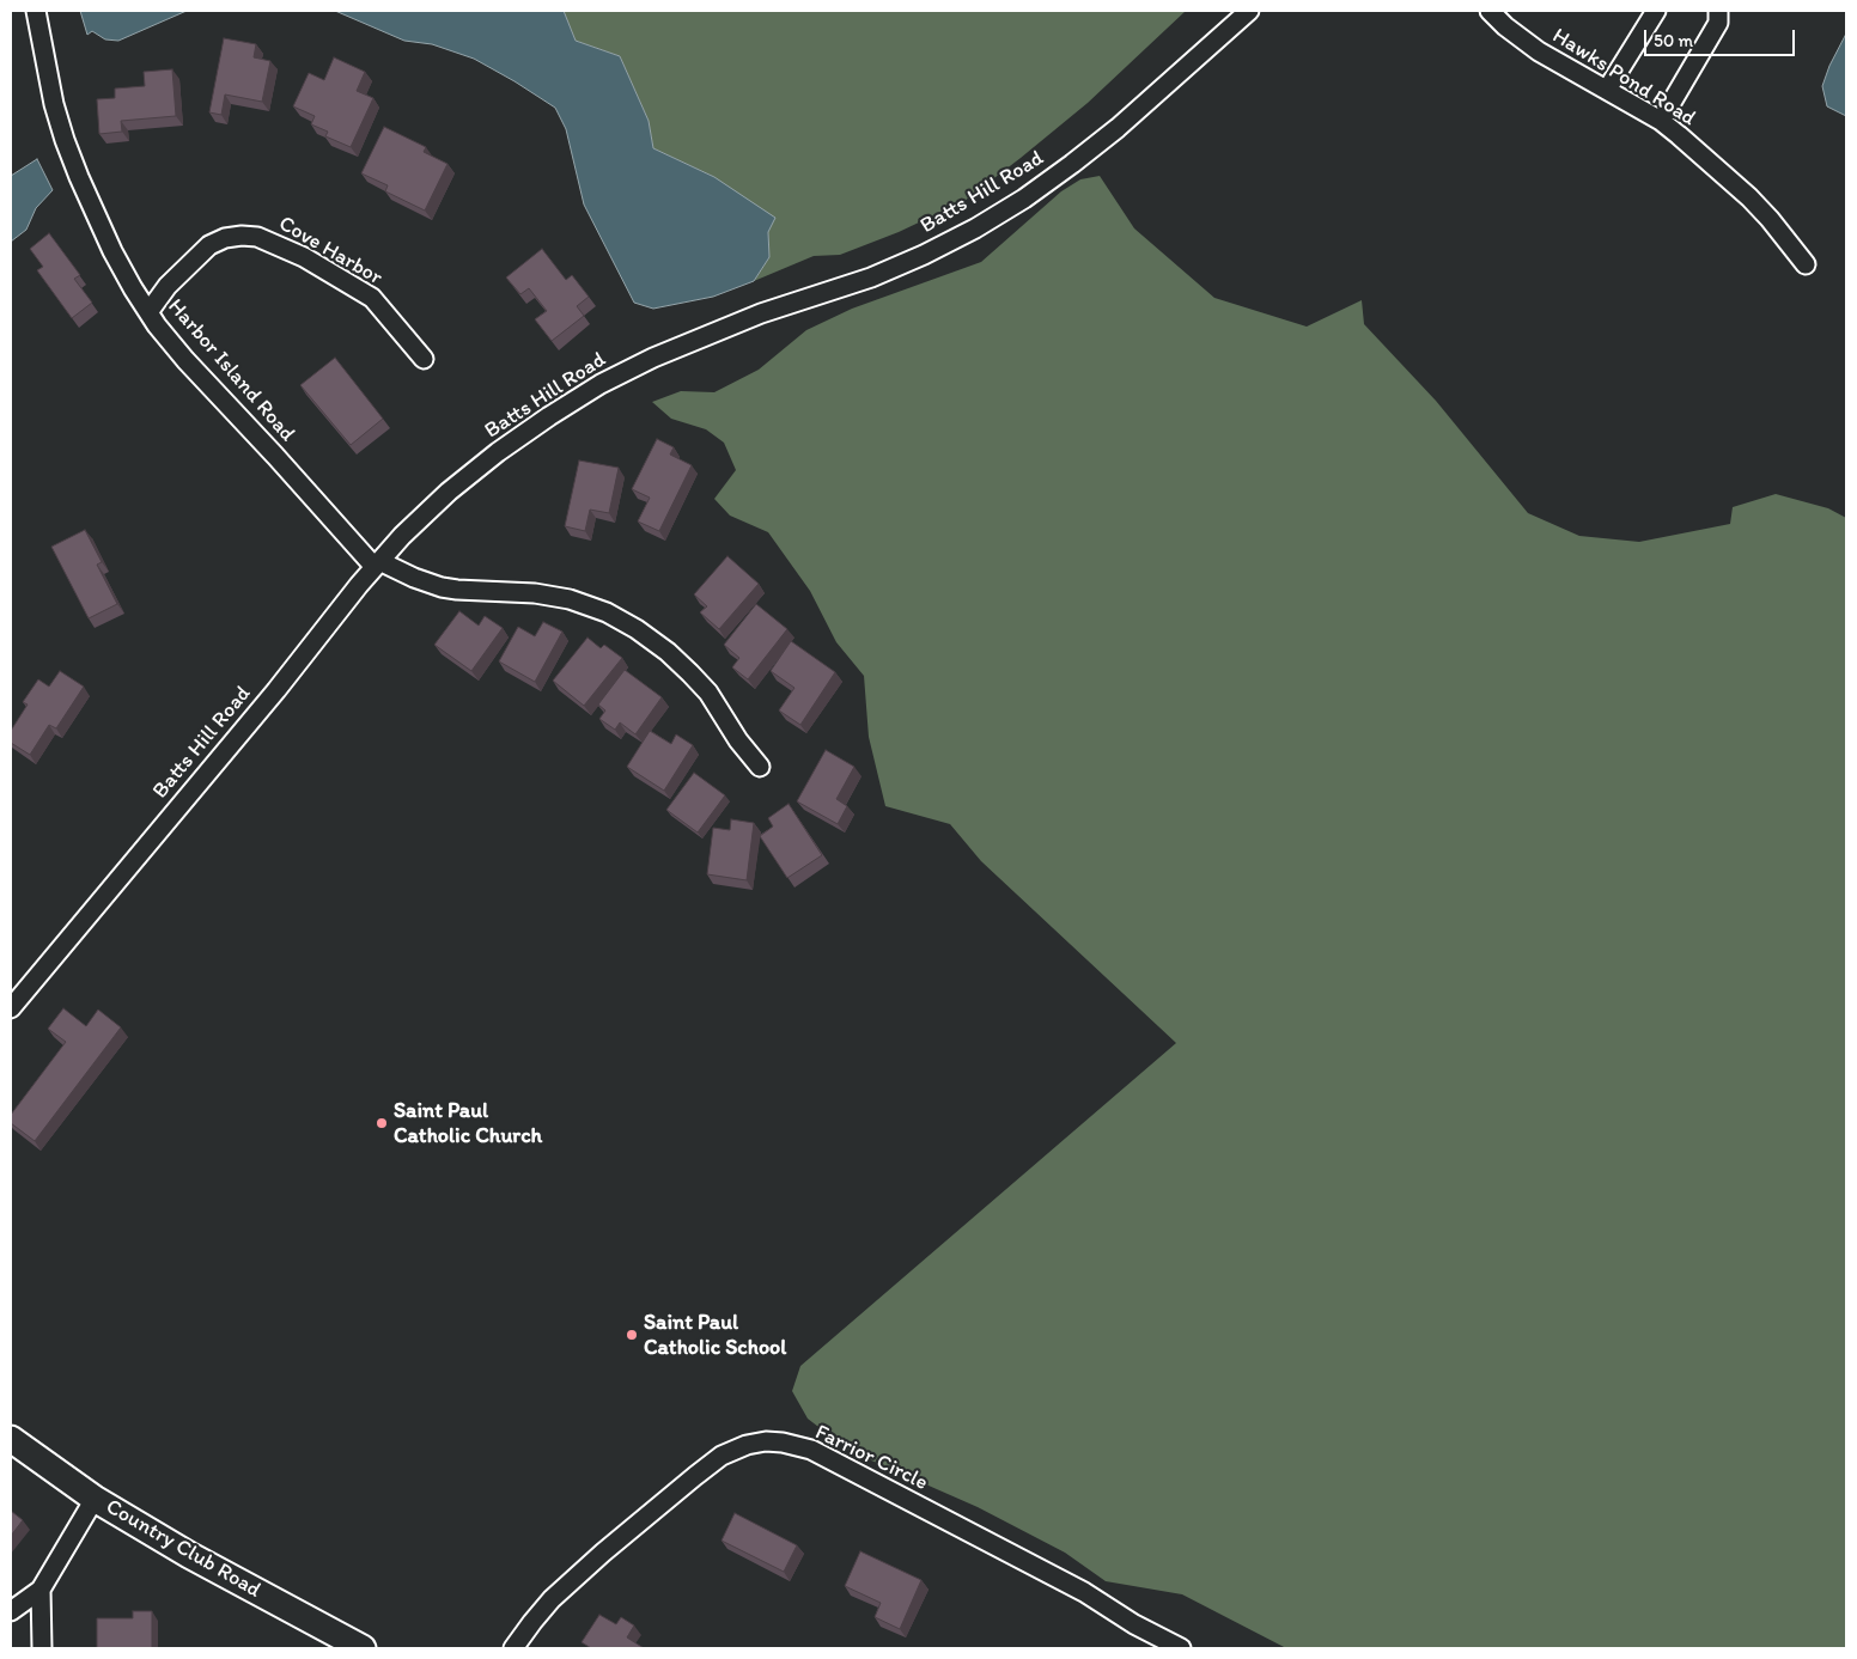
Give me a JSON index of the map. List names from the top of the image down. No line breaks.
{"streets":{"street":["Hawks Pond Road","Batts Hill Road","Cove Harbor","Harbor Island Road","Farrior Circle","Country Club Road"]},"crossings":[["Batts Hill Road","Harbor Island Road"],["Cove Harbor","Harbor Island Road"]],"places":["Saint Paul Catholic Church","Saint Paul Catholic School"],"scale_bar":"50 m"}
